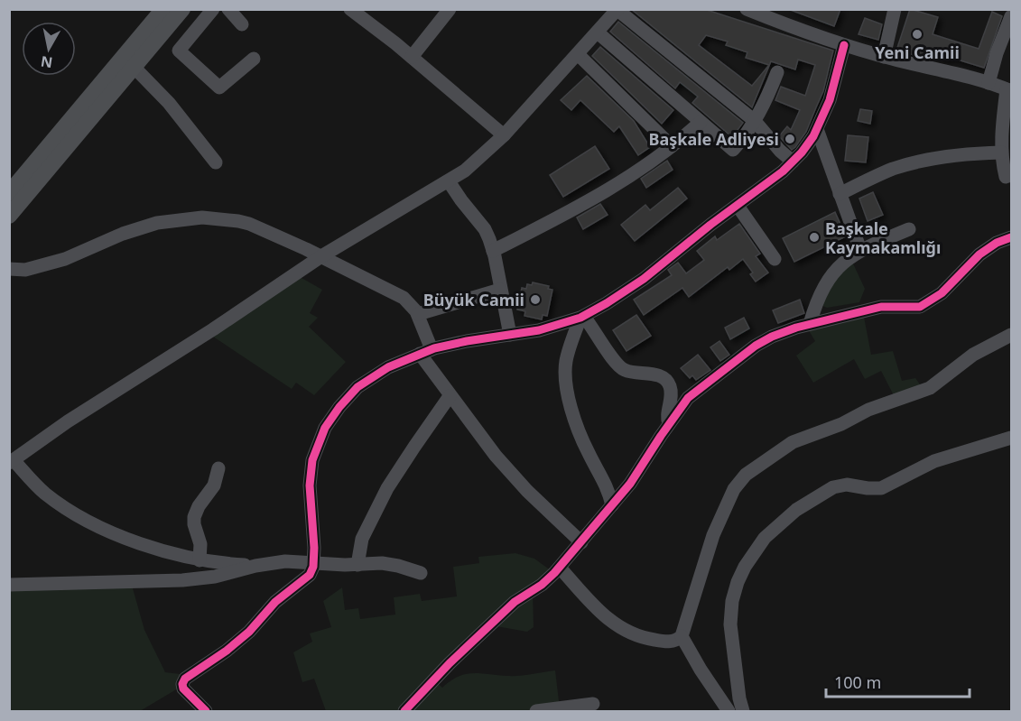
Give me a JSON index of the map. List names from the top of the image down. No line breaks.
{"places":["Yeni Camii","Başkale Adliyesi","Başkale Kaymakamlığı","Büyük Camii"],"scale_bar":"100 m","north":"bottom"}
